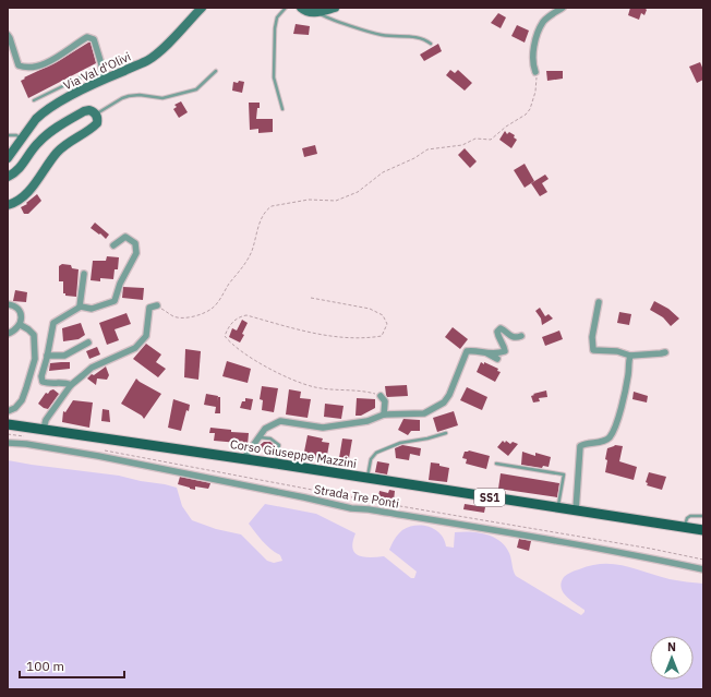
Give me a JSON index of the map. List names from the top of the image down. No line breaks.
{"streets":{"main road":["Corso Giuseppe Mazzini","SS1"],"street":["Via Val d'Olivi","Strada Tre Ponti"]},"scale_bar":"100 m","north":"top"}
